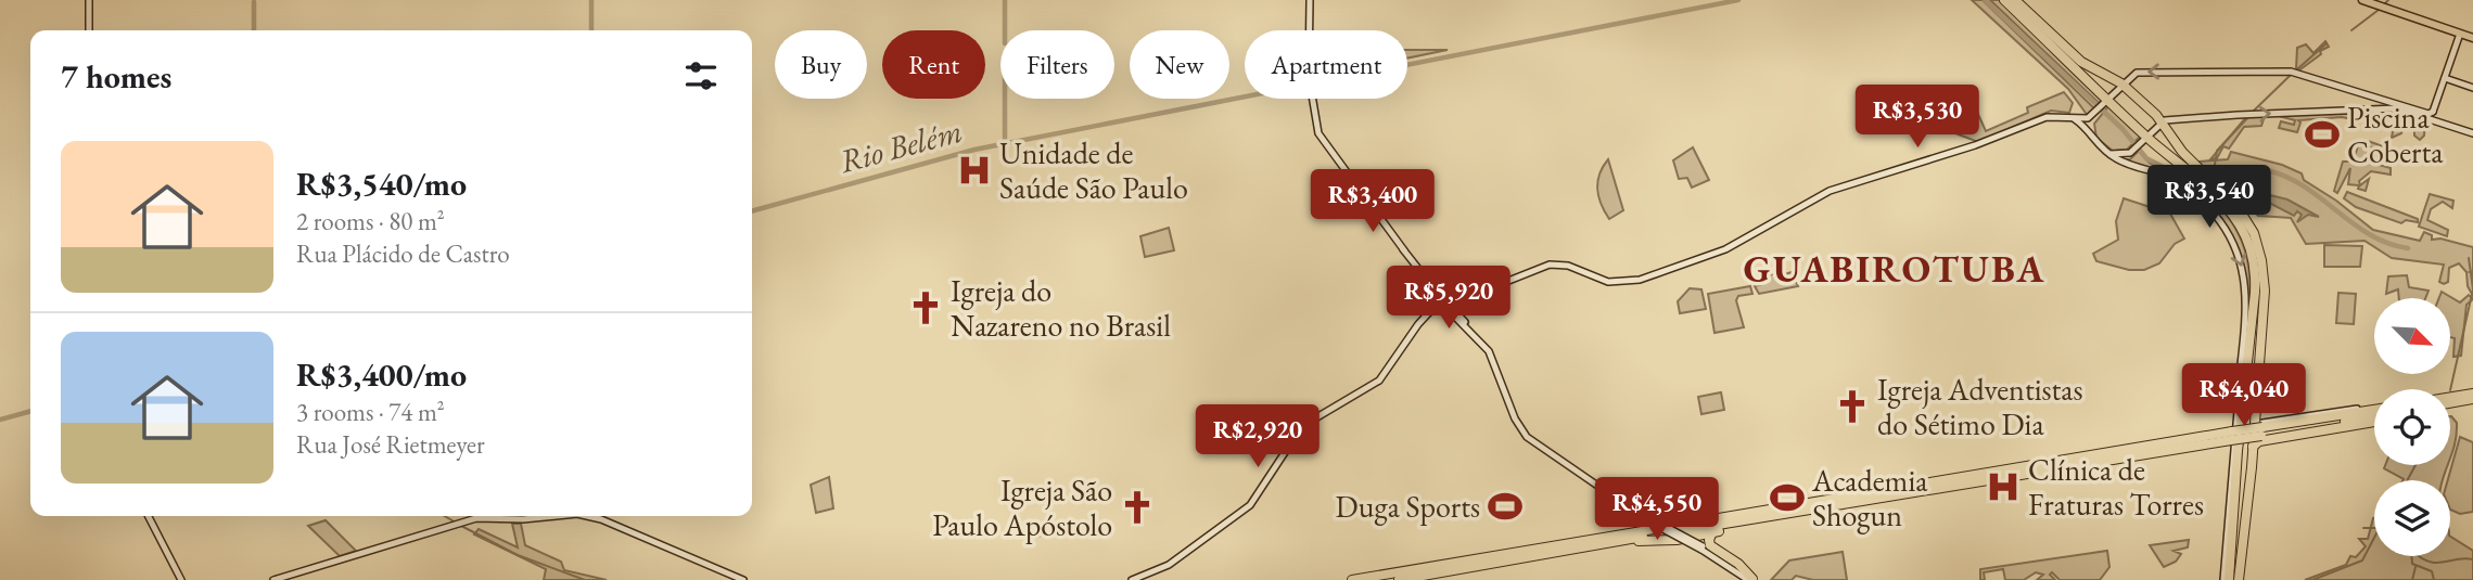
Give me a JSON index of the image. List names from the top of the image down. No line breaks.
{"districts":["GUABIROTUBA"],"water":["Rio Belém"],"places":{"sports":["Piscina Coberta","Academia Shogun","Duga Sports"],"hospital":["Unidade de Saúde São Paulo","Clínica de Fraturas Torres"],"church":["Igreja do Nazareno no Brasil","Igreja Adventistas do Sétimo Dia","Igreja São Paulo Apóstolo"]},"north":"bottom right","page":{"chip":["Buy","Rent","Filters","New","Apartment"],"heading":"7 homes","price":["R$3,530","R$3,540","R$3,400","R$5,920","R$4,040","R$2,920","R$4,550"],"list":[{"name":"R$3,540/mo","note":"2 rooms · 80 m² · Rua Plácido de Castro"},{"name":"R$3,400/mo","note":"3 rooms · 74 m² · Rua José Rietmeyer"}]}}
